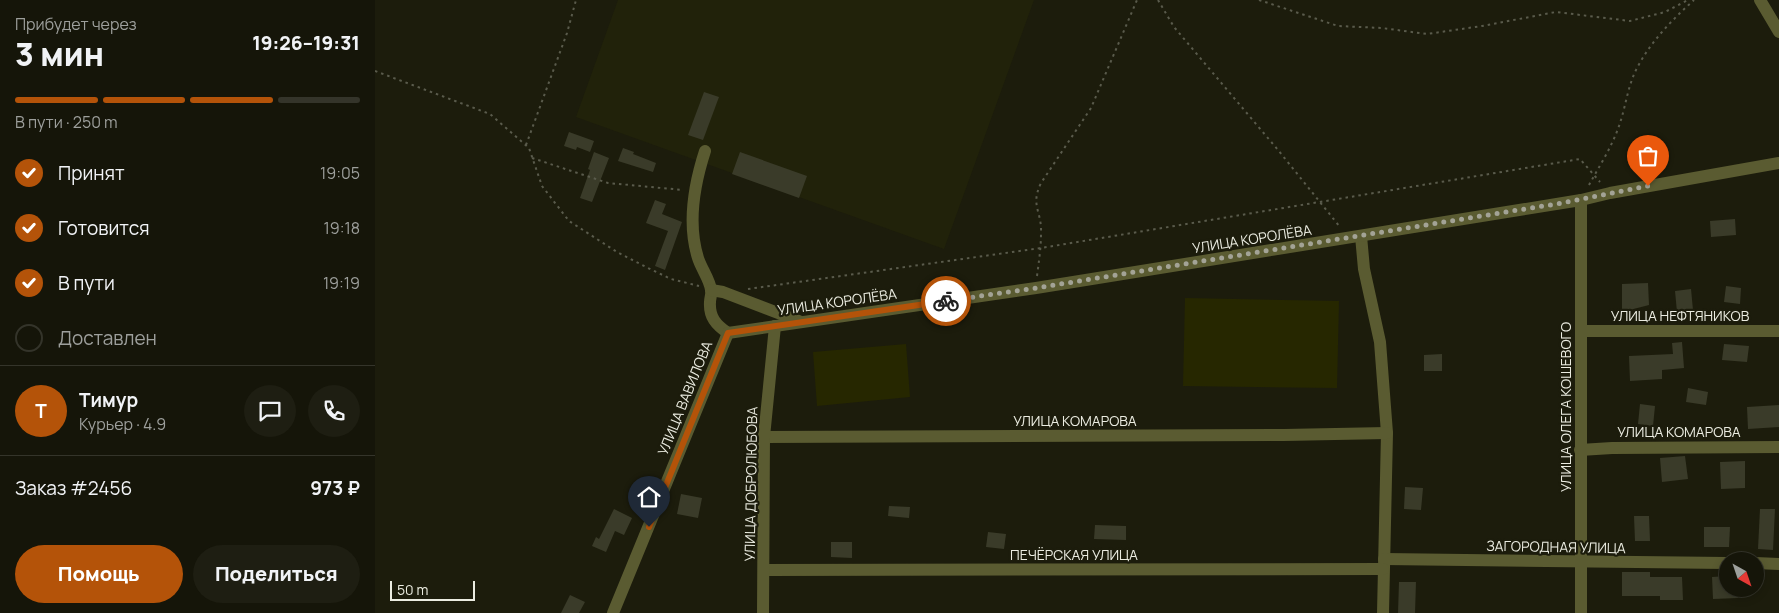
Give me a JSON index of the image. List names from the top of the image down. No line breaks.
{"streets":{"street":["УЛИЦА КОРОЛЁВА","УЛИЦА НЕФТЯНИКОВ","УЛИЦА ВАВИЛОВА","УЛИЦА ОЛЕГА КОШЕВОГО","УЛИЦА КОМАРОВА","УЛИЦА ДОБРОЛЮБОВА","ЗАГОРОДНАЯ УЛИЦА","ПЕЧЁРСКАЯ УЛИЦА"]},"crossings":[["УЛИЦА КОРОЛЁВА","УЛИЦА ВАВИЛОВА"],["УЛИЦА КОРОЛЁВА","УЛИЦА ОЛЕГА КОШЕВОГО"],["УЛИЦА КОРОЛЁВА","УЛИЦА ДОБРОЛЮБОВА"],["УЛИЦА НЕФТЯНИКОВ","УЛИЦА ОЛЕГА КОШЕВОГО"],["УЛИЦА ОЛЕГА КОШЕВОГО","УЛИЦА КОМАРОВА"],["УЛИЦА ОЛЕГА КОШЕВОГО","ЗАГОРОДНАЯ УЛИЦА"],["УЛИЦА КОМАРОВА","УЛИЦА ДОБРОЛЮБОВА"],["УЛИЦА ДОБРОЛЮБОВА","ПЕЧЁРСКАЯ УЛИЦА"],["ЗАГОРОДНАЯ УЛИЦА","ПЕЧЁРСКАЯ УЛИЦА"]],"scale_bar":"50 m","north":"bottom right","page":{"heading":["3 мин","Прибудет через","19:26–19:31"],"panel":["Тимур","Курьер · 4.9","Заказ #2456","973 ₽"],"bar":"В пути · 250 m","list":[["Принят","19:05"],["Готовится","19:18"],["В пути","19:19"],"Доставлен"],"round":"Т","buttons":["Помощь","Поделиться"],"scale":"50 m"}}
